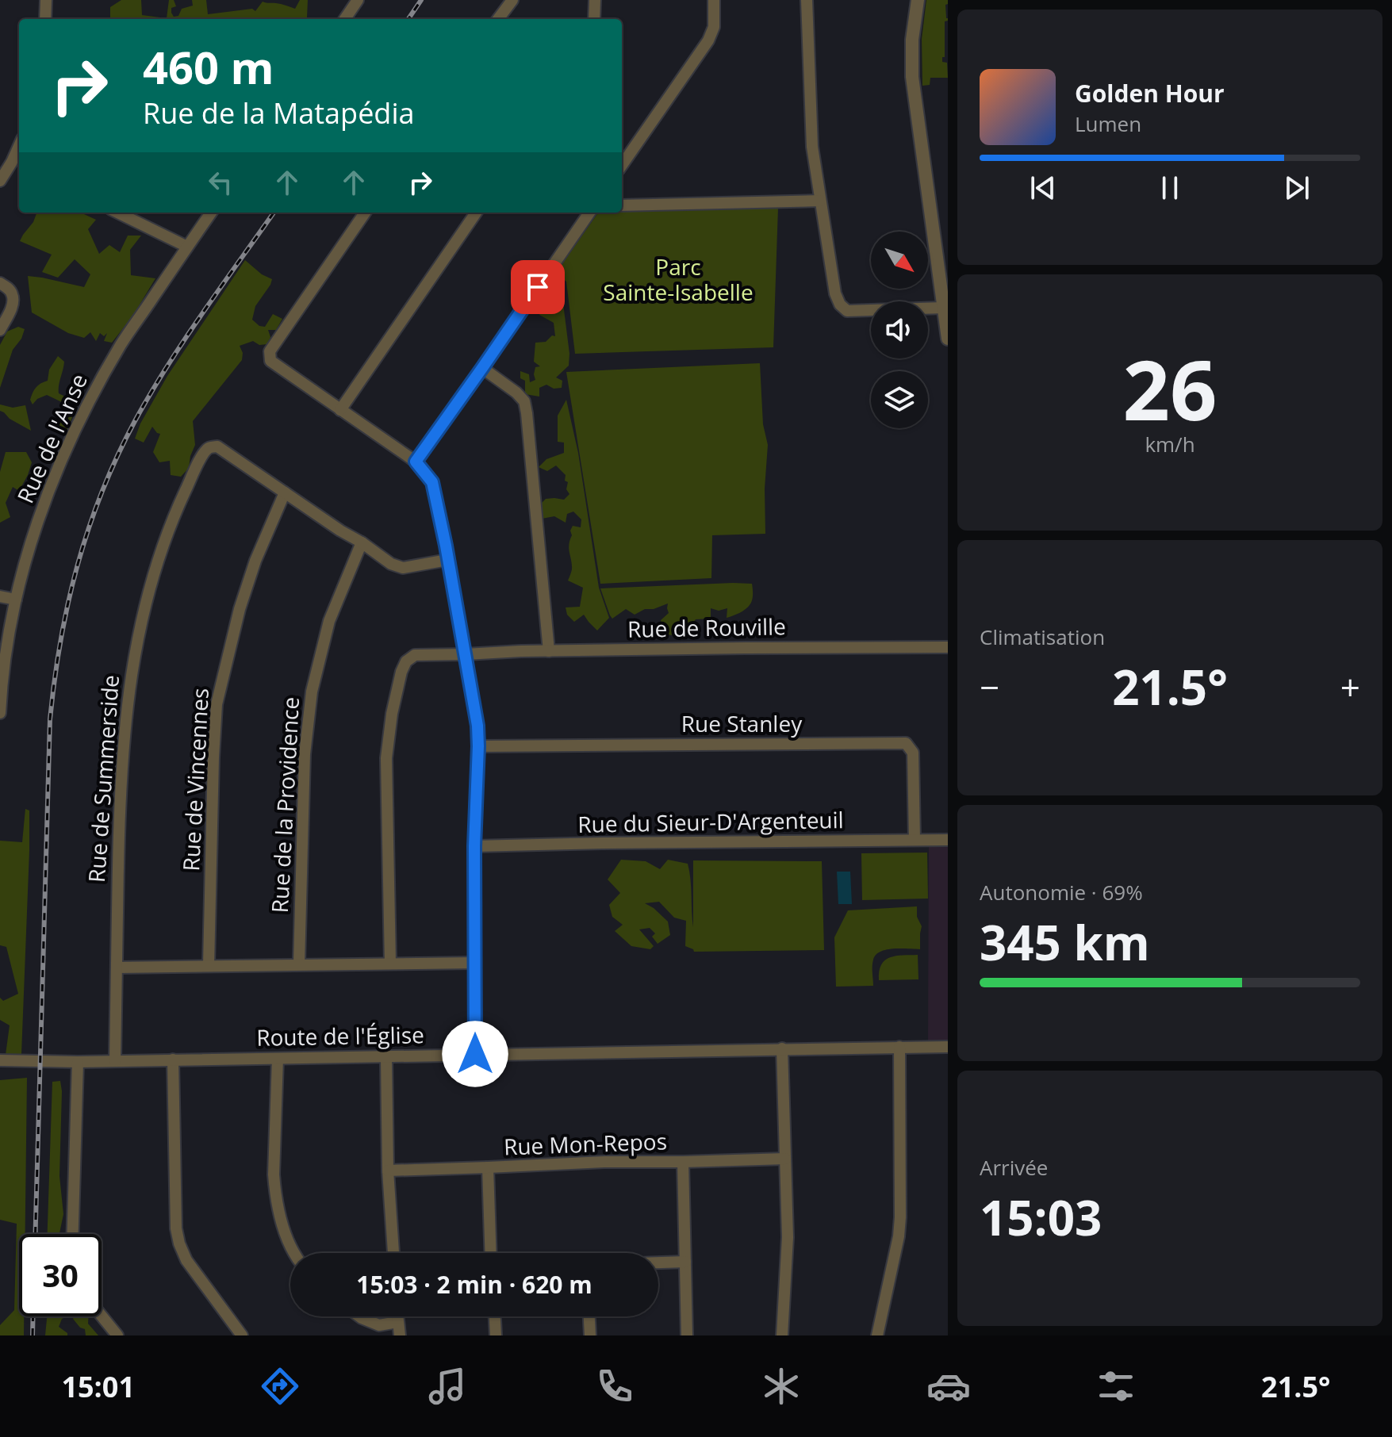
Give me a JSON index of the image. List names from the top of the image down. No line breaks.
{"streets":{"street":["Rue de l'Anse","Rue de Rouville","Rue Stanley","Rue de Summerside","Rue de Vincennes","Rue de la Providence","Rue du Sieur-D'Argenteuil","Route de l'Église","Rue Mon-Repos"]},"crossings":[["Rue Stanley","Rue du Sieur-D'Argenteuil"],["Rue de Summerside","Rue de Vincennes"],["Rue de Summerside","Rue de la Providence"],["Rue de Summerside","Route de l'Église"]],"parks":["Parc Sainte-Isabelle"],"north":"bottom right","page":{"turn":["460 m","Rue de la Matapédia"],"song":["Golden Hour","Lumen"],"tile":[["26","km/h"],"Climatisation",["Autonomie · 69%","345 km"],["Arrivée","15:03"]],"heat":["−","21.5°","+"],"limit":"30","trip":"15:03 · 2 min · 620 m","tabs":["15:01","21.5°"]}}
